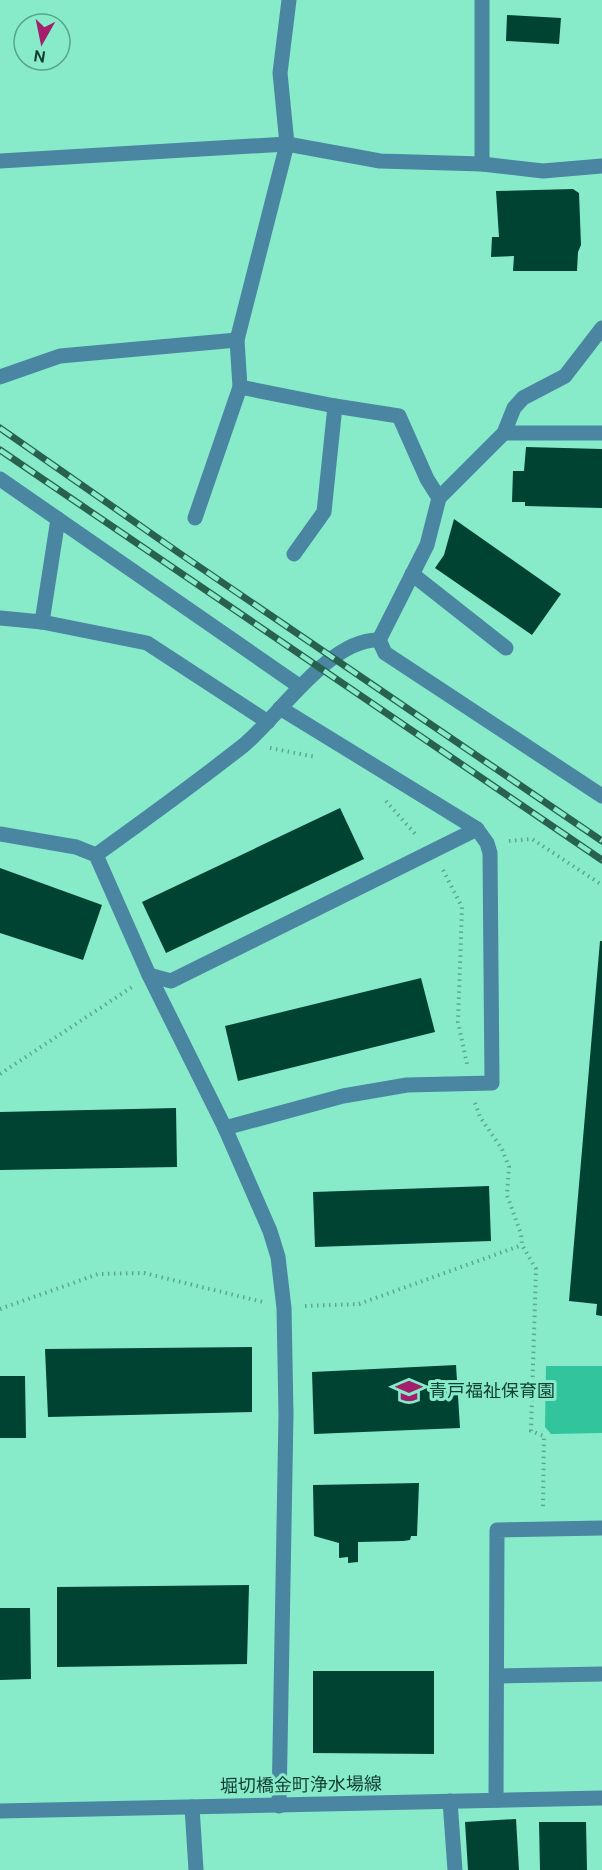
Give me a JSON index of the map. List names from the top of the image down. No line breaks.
{"streets":{"street":["堀切橋金町浄水場線"]},"places":{"school or university":["青戸福祉保育園"]},"north":"bottom"}
